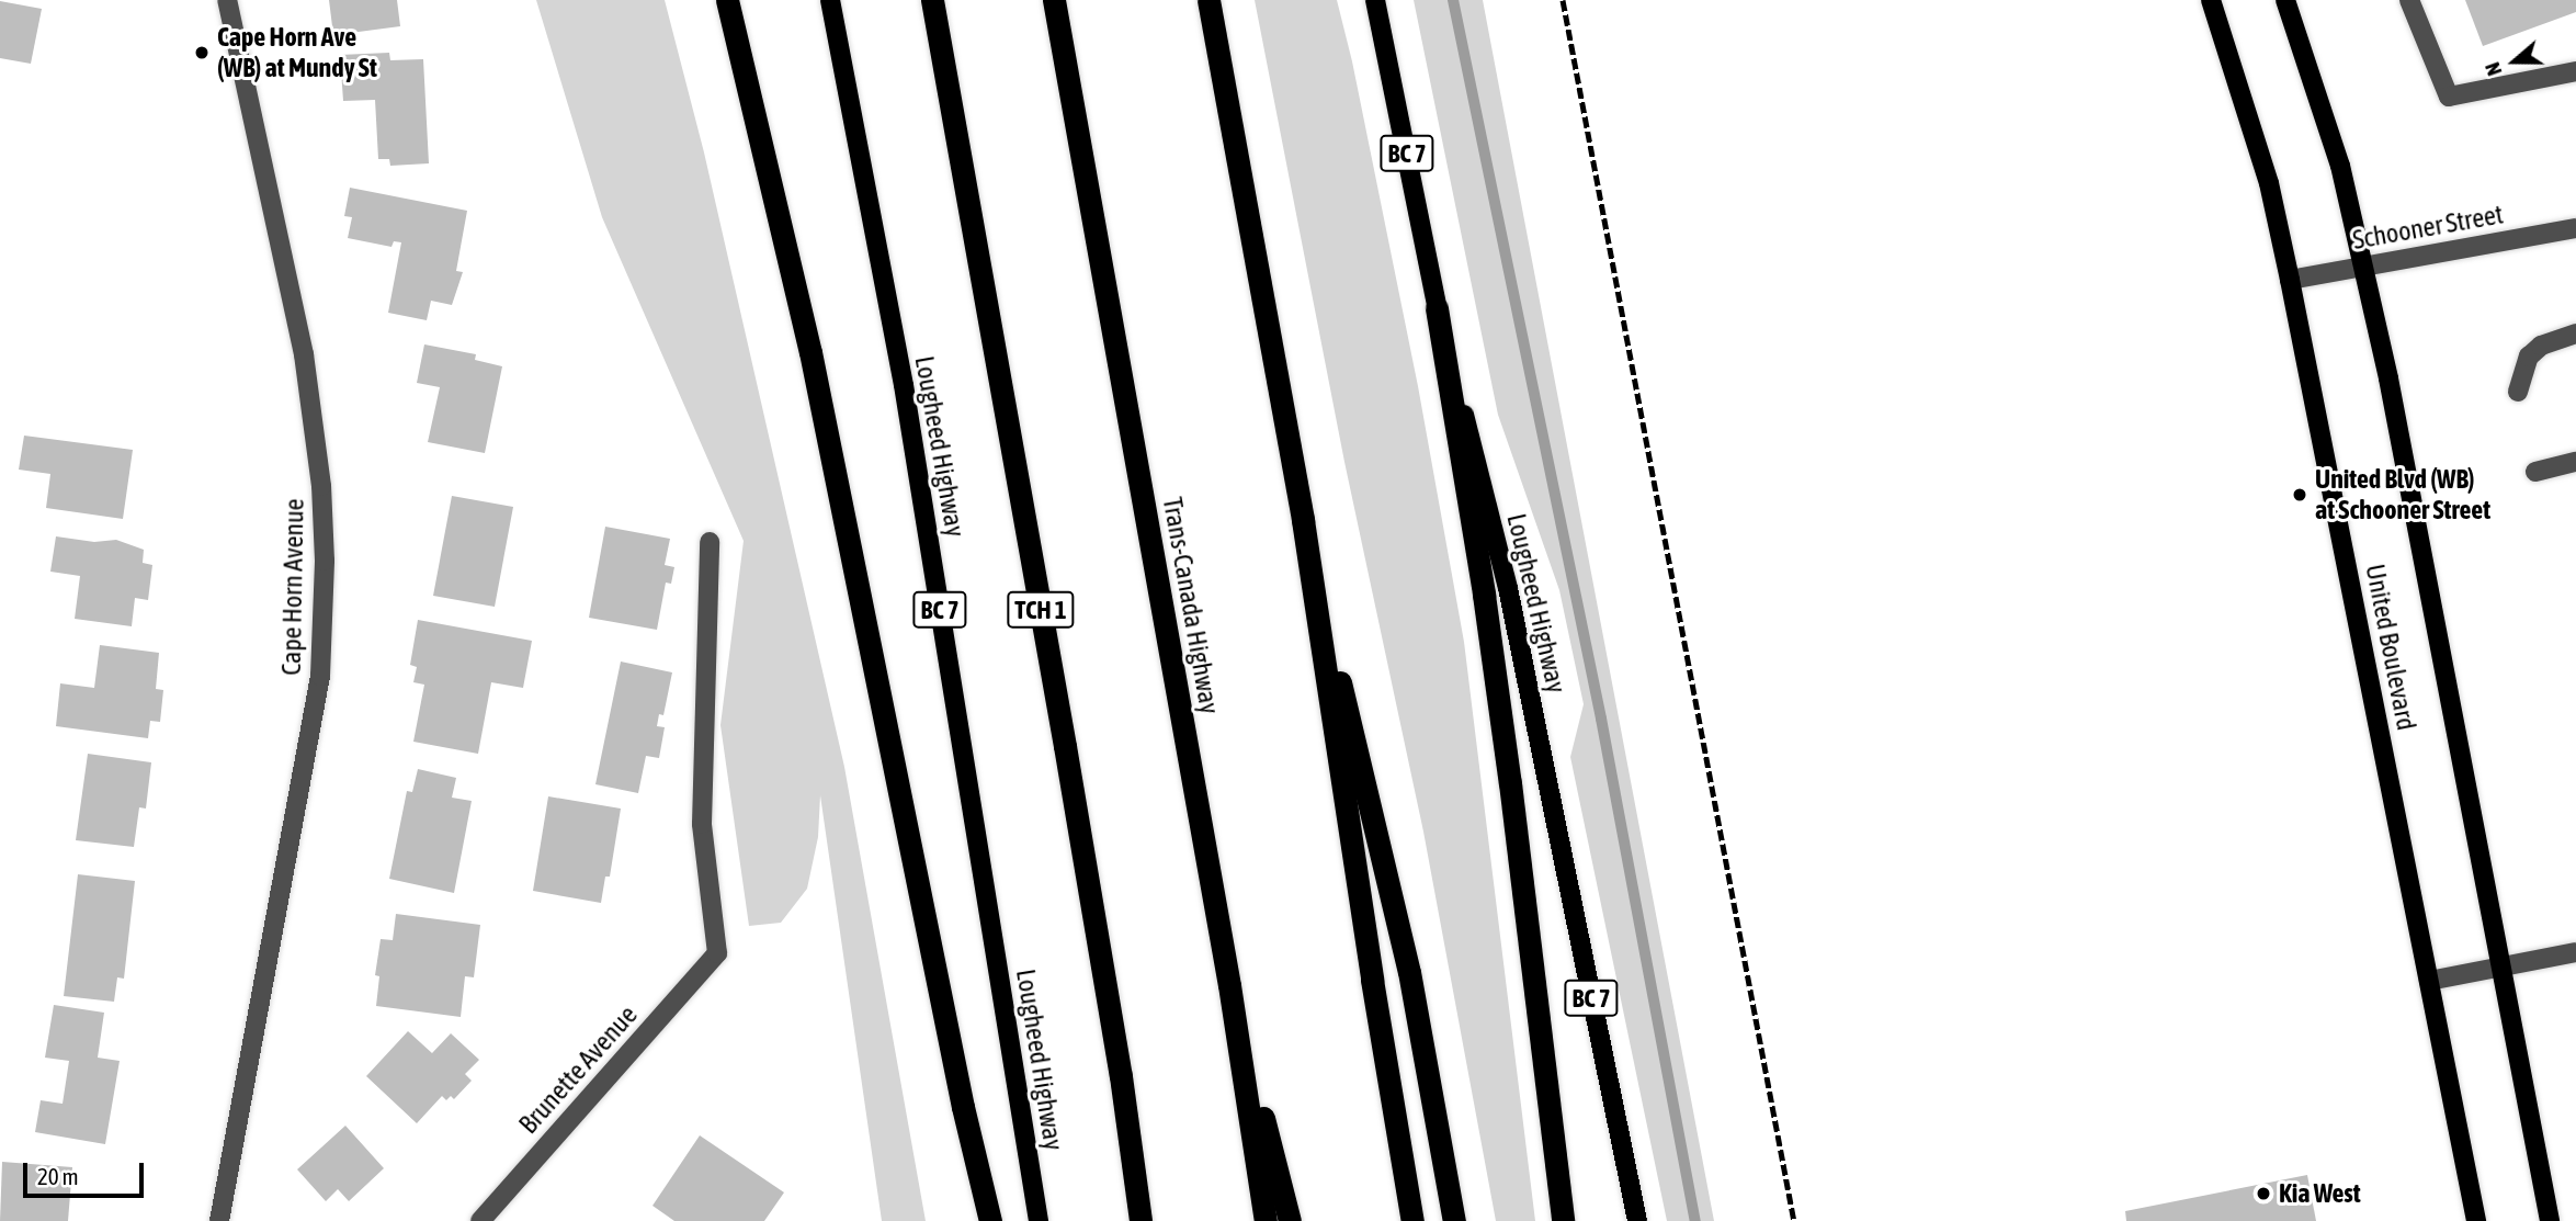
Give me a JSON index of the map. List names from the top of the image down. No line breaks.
{"streets":{"highway":["Trans-Canada Highway","TCH 1"],"main road":["BC 7","Lougheed Highway","United Boulevard"],"street":["Schooner Street","Cape Horn Avenue","Brunette Avenue"]},"crossings":[["Schooner Street","United Boulevard"]],"places":["Cape Horn Ave (WB) at Mundy St","United Blvd (WB) at Schooner Street","Kia West"],"scale_bar":"20 m","north":"left"}
